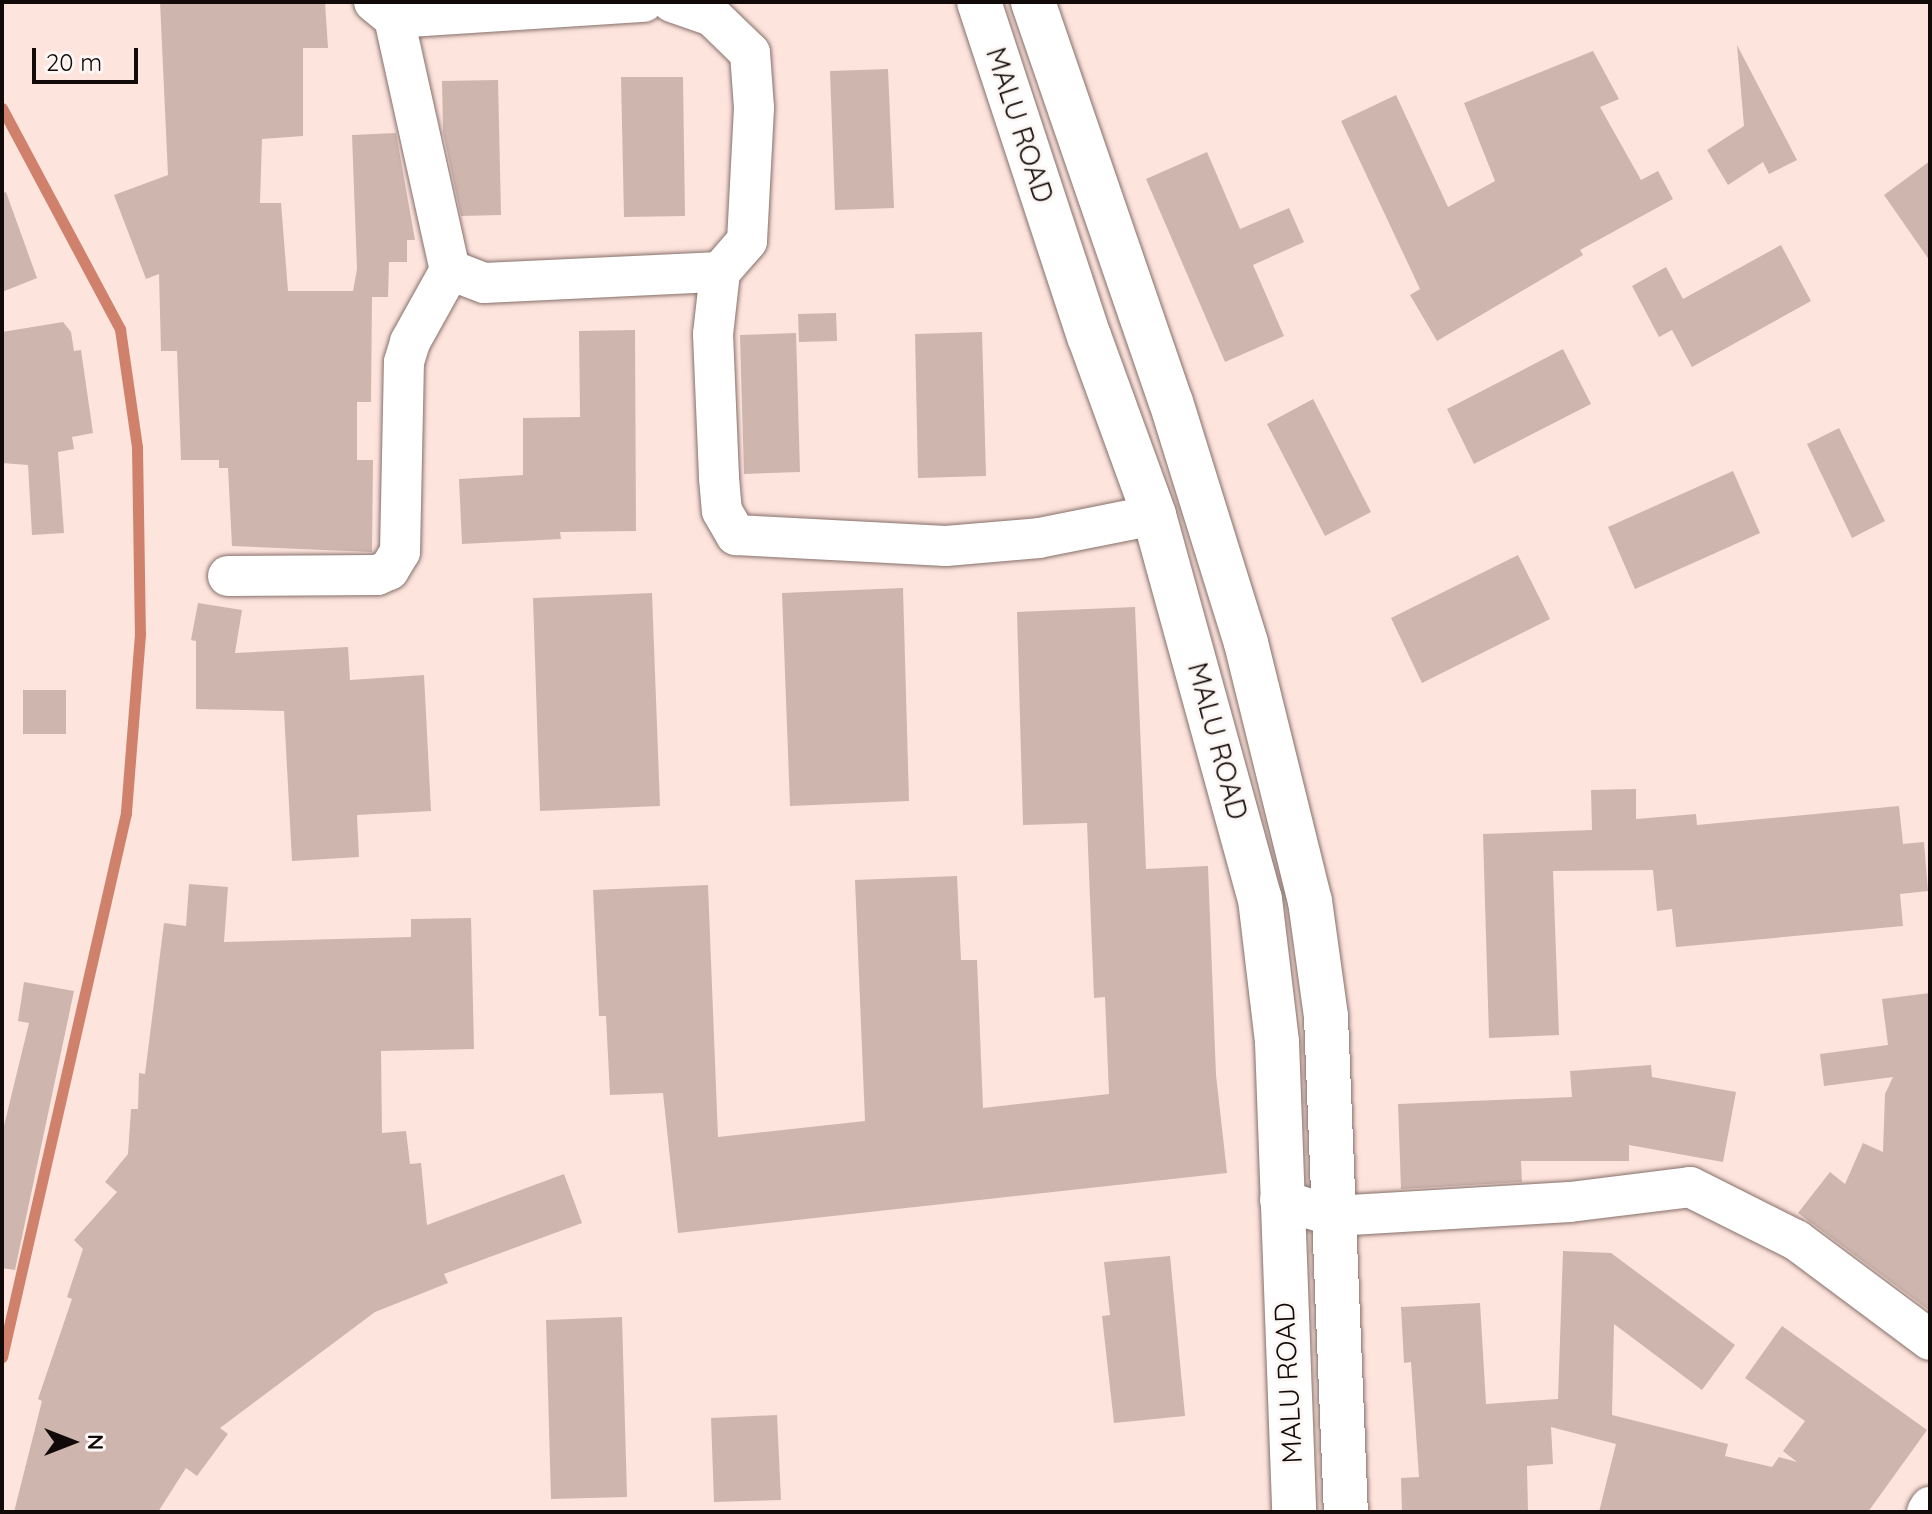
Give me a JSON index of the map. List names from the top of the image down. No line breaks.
{"streets":{"main road":["MALU ROAD"]},"scale_bar":"20 m","north":"right"}
